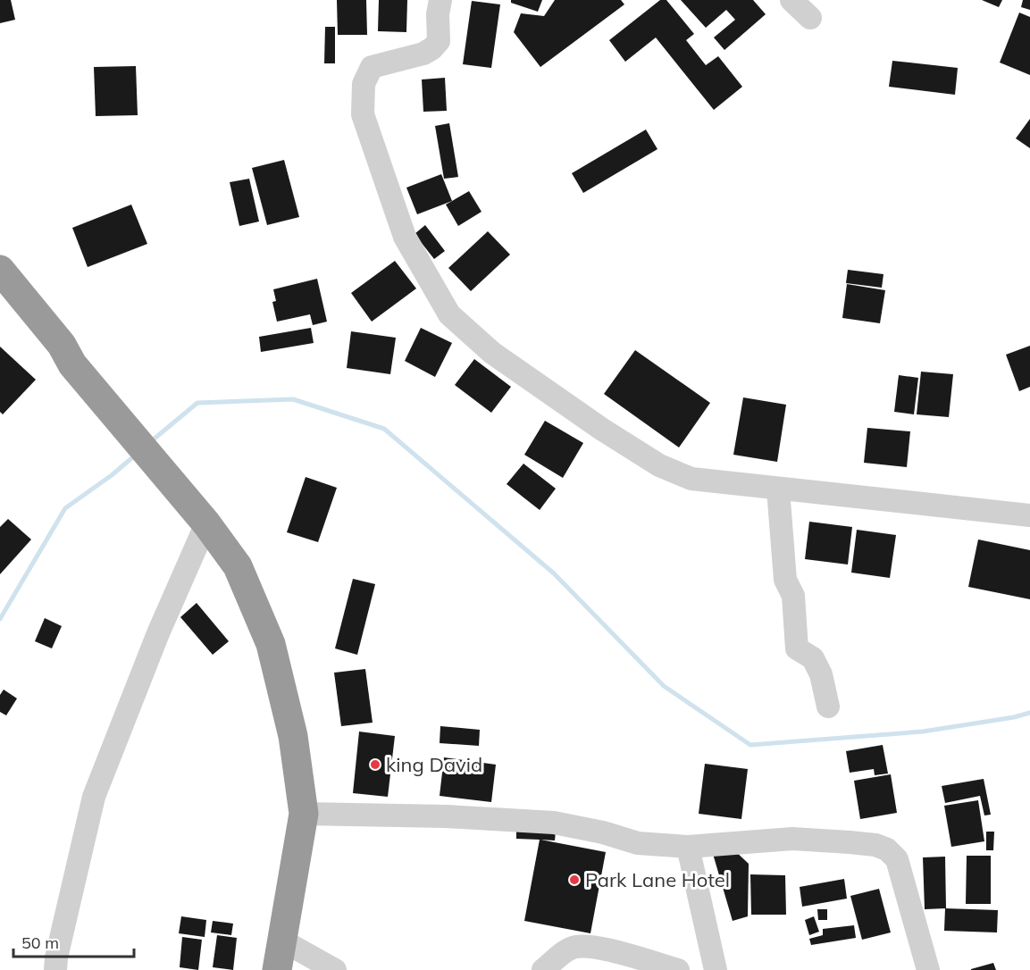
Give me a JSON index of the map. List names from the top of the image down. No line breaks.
{"places":["king David","Park Lane Hotel"],"scale_bar":"50 m"}
